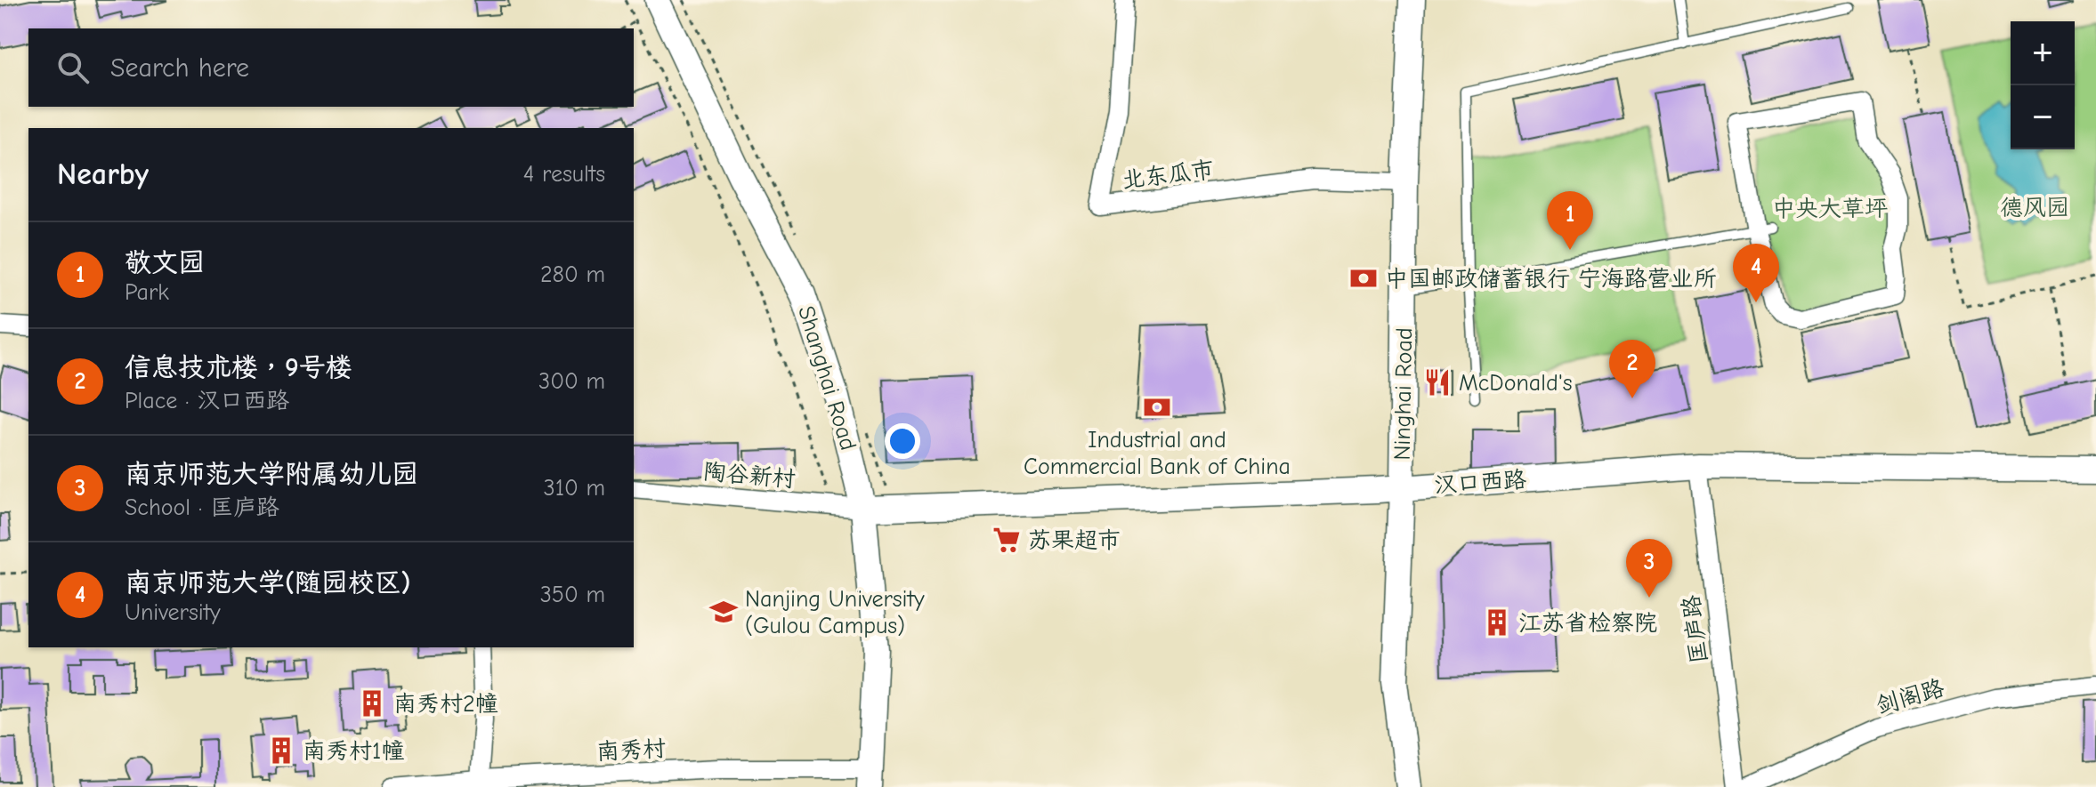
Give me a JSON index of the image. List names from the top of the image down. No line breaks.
{"streets":{"street":["北东瓜市","Shanghai Road","Ninghai Road","陶谷新村","汉口西路","匡庐路","剑阁路","南秀村"]},"crossings":[["北东瓜市","Ninghai Road"],["Shanghai Road","陶谷新村"],["Shanghai Road","汉口西路"],["Shanghai Road","南秀村"],["Ninghai Road","汉口西路"],["陶谷新村","汉口西路"],["汉口西路","匡庐路"]],"parks":["德风园","中央大草坪"],"places":{"bank":["中国邮政储蓄银行 宁海路营业所","Industrial and Commercial Bank of China"],"restaurant":["McDonald's"],"supermarket":["苏果超市"],"school or university":["Nanjing University (Gulou Campus)"],"building":["江苏省检察院","南秀村2幢","南秀村1幢"]},"page":{"map_buttons":["+","−"],"search":"Search here","heading":["Nearby","4 results"],"pins":["1","4","2","3"],"list":[{"mark":"1","name":"敬文园","note":"Park","value":"280 m"},{"mark":"2","name":"信息技术楼，9号楼","note":"Place · 汉口西路","value":"300 m"},{"mark":"3","name":"南京师范大学附属幼儿园","note":"School · 匡庐路","value":"310 m"},{"mark":"4","name":"南京师范大学(随园校区)","note":"University","value":"350 m"}]}}
